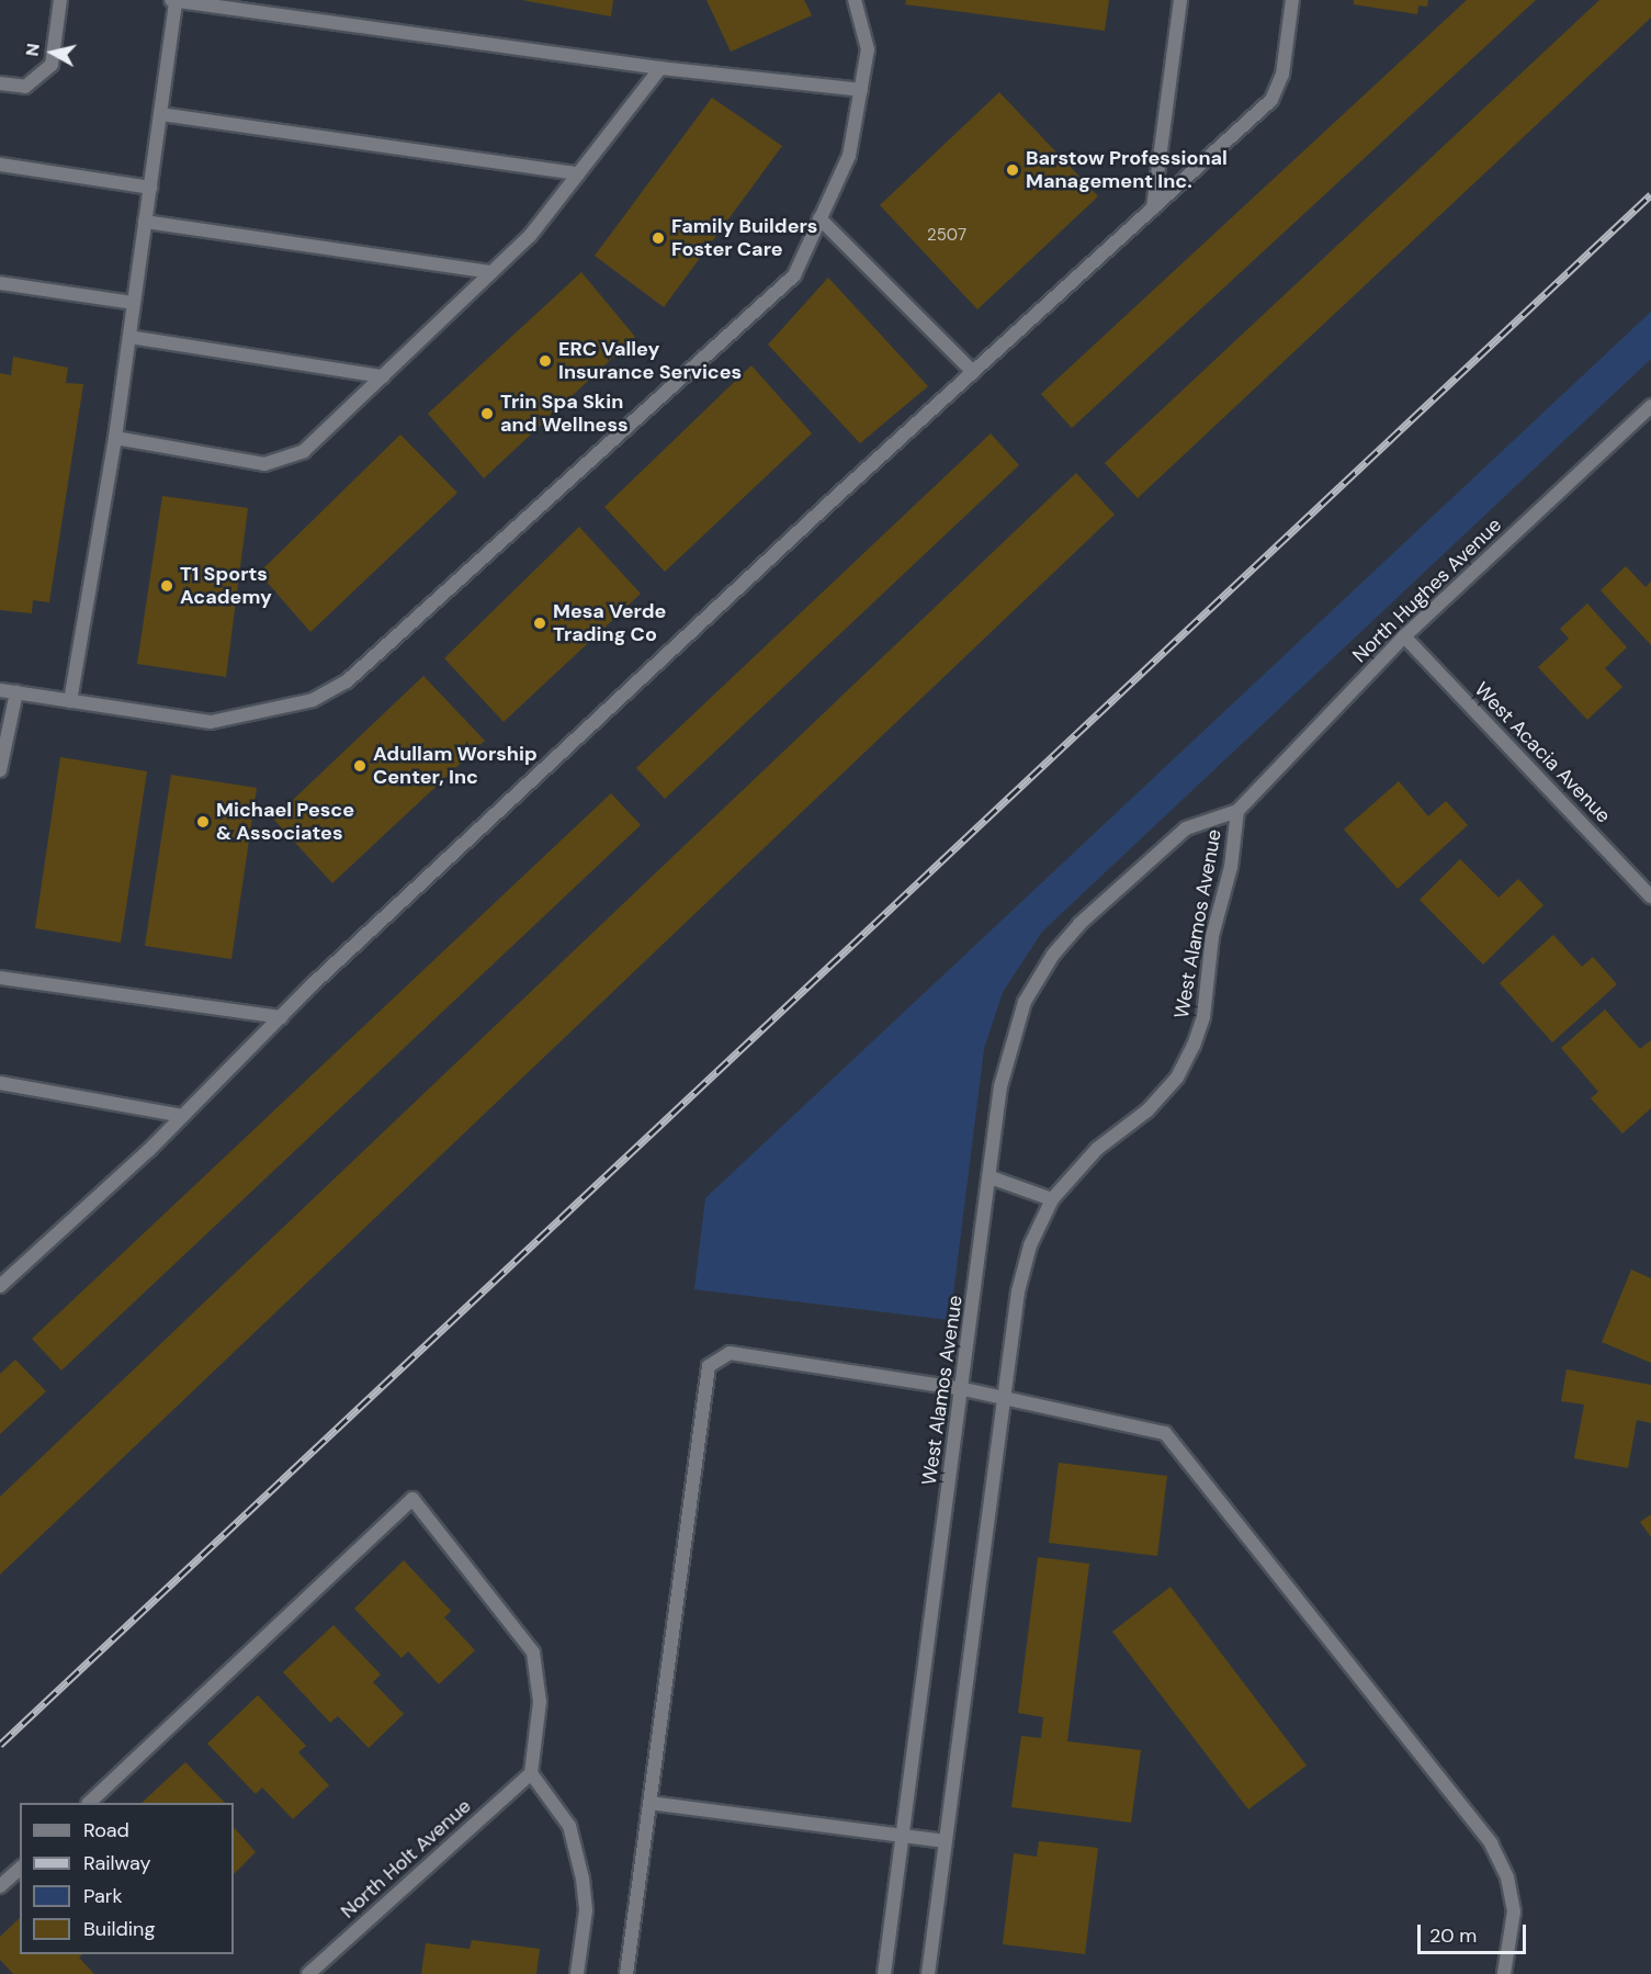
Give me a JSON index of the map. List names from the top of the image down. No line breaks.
{"streets":{"street":["North Hughes Avenue","West Acacia Avenue","West Alamos Avenue","North Holt Avenue"]},"crossings":[["North Hughes Avenue","West Acacia Avenue"],["North Hughes Avenue","West Alamos Avenue"]],"places":["Barstow Professional Management Inc.","Family Builders Foster Care","ERC Valley Insurance Services","Trin Spa Skin and Wellness","T1 Sports Academy","Mesa Verde Trading Co","Adullam Worship Center, Inc","Michael Pesce & Associates"],"house_numbers":["2507"],"legend":["Road","Railway","Park","Building"],"scale_bar":"20 m","north":"left"}
